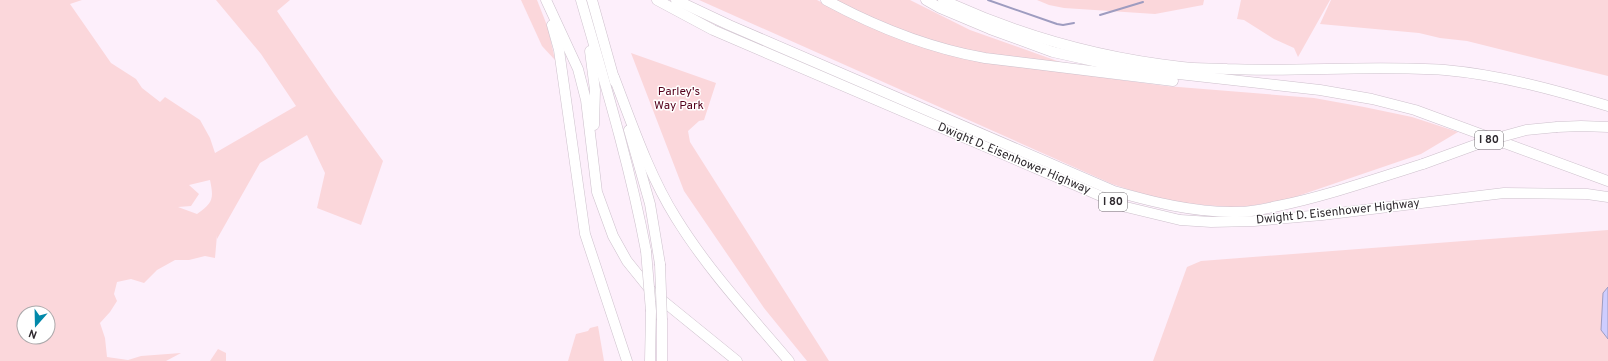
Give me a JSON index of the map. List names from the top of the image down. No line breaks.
{"streets":{"highway":["I 80","Dwight D. Eisenhower Highway"]},"parks":["Parley's Way Park"],"north":"bottom"}
